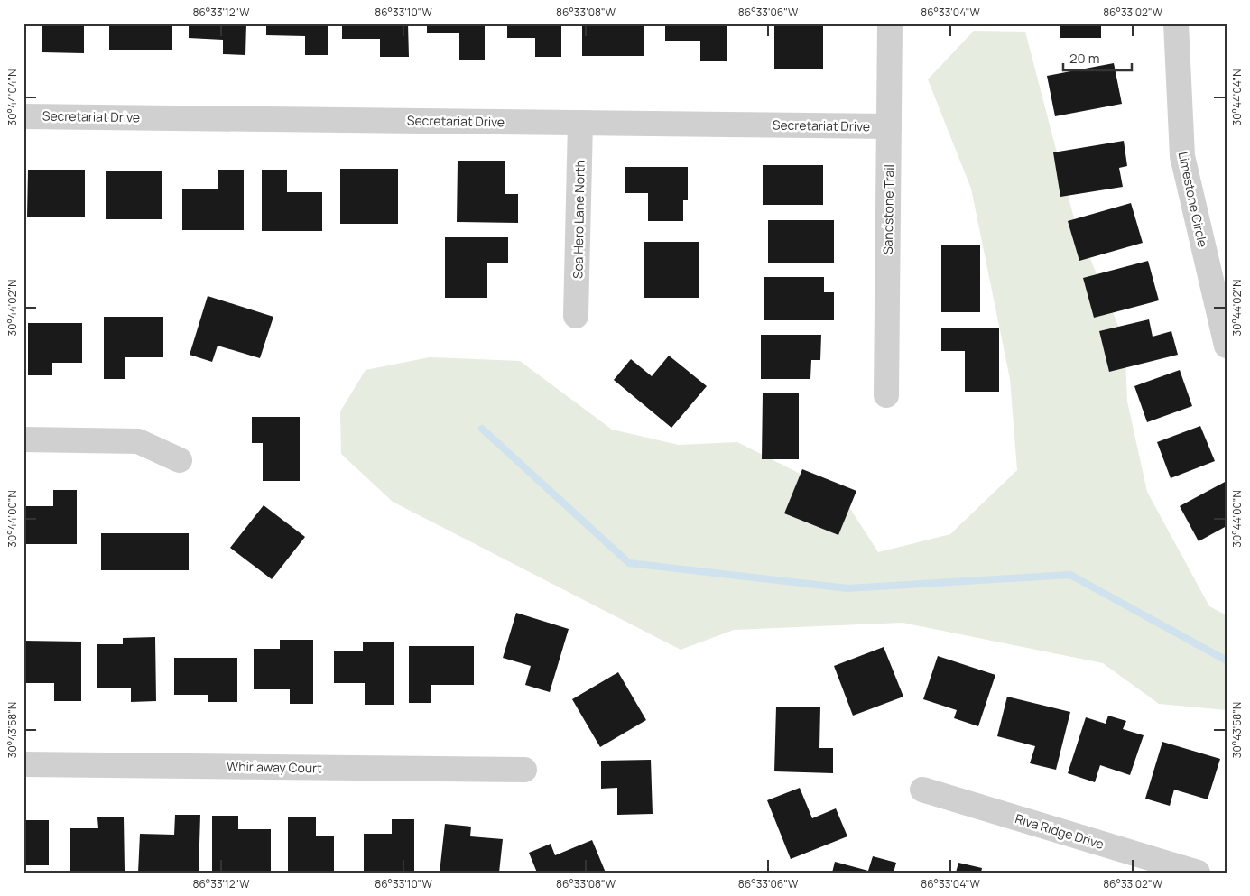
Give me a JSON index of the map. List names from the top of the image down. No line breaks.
{"streets":{"street":["Secretariat Drive","Limestone Circle","Sandstone Trail","Sea Hero Lane North","Whirlaway Court","Riva Ridge Drive"]},"crossings":[["Secretariat Drive","Sandstone Trail"],["Secretariat Drive","Sea Hero Lane North"]],"scale_bar":"20 m","coordinates":["86°33'12\"W","86°33'10\"W","86°33'08\"W","86°33'06\"W","86°33'04\"W","86°33'02\"W","30°44'04\"N","30°44'02\"N","30°44'00\"N","30°43'58\"N"]}
